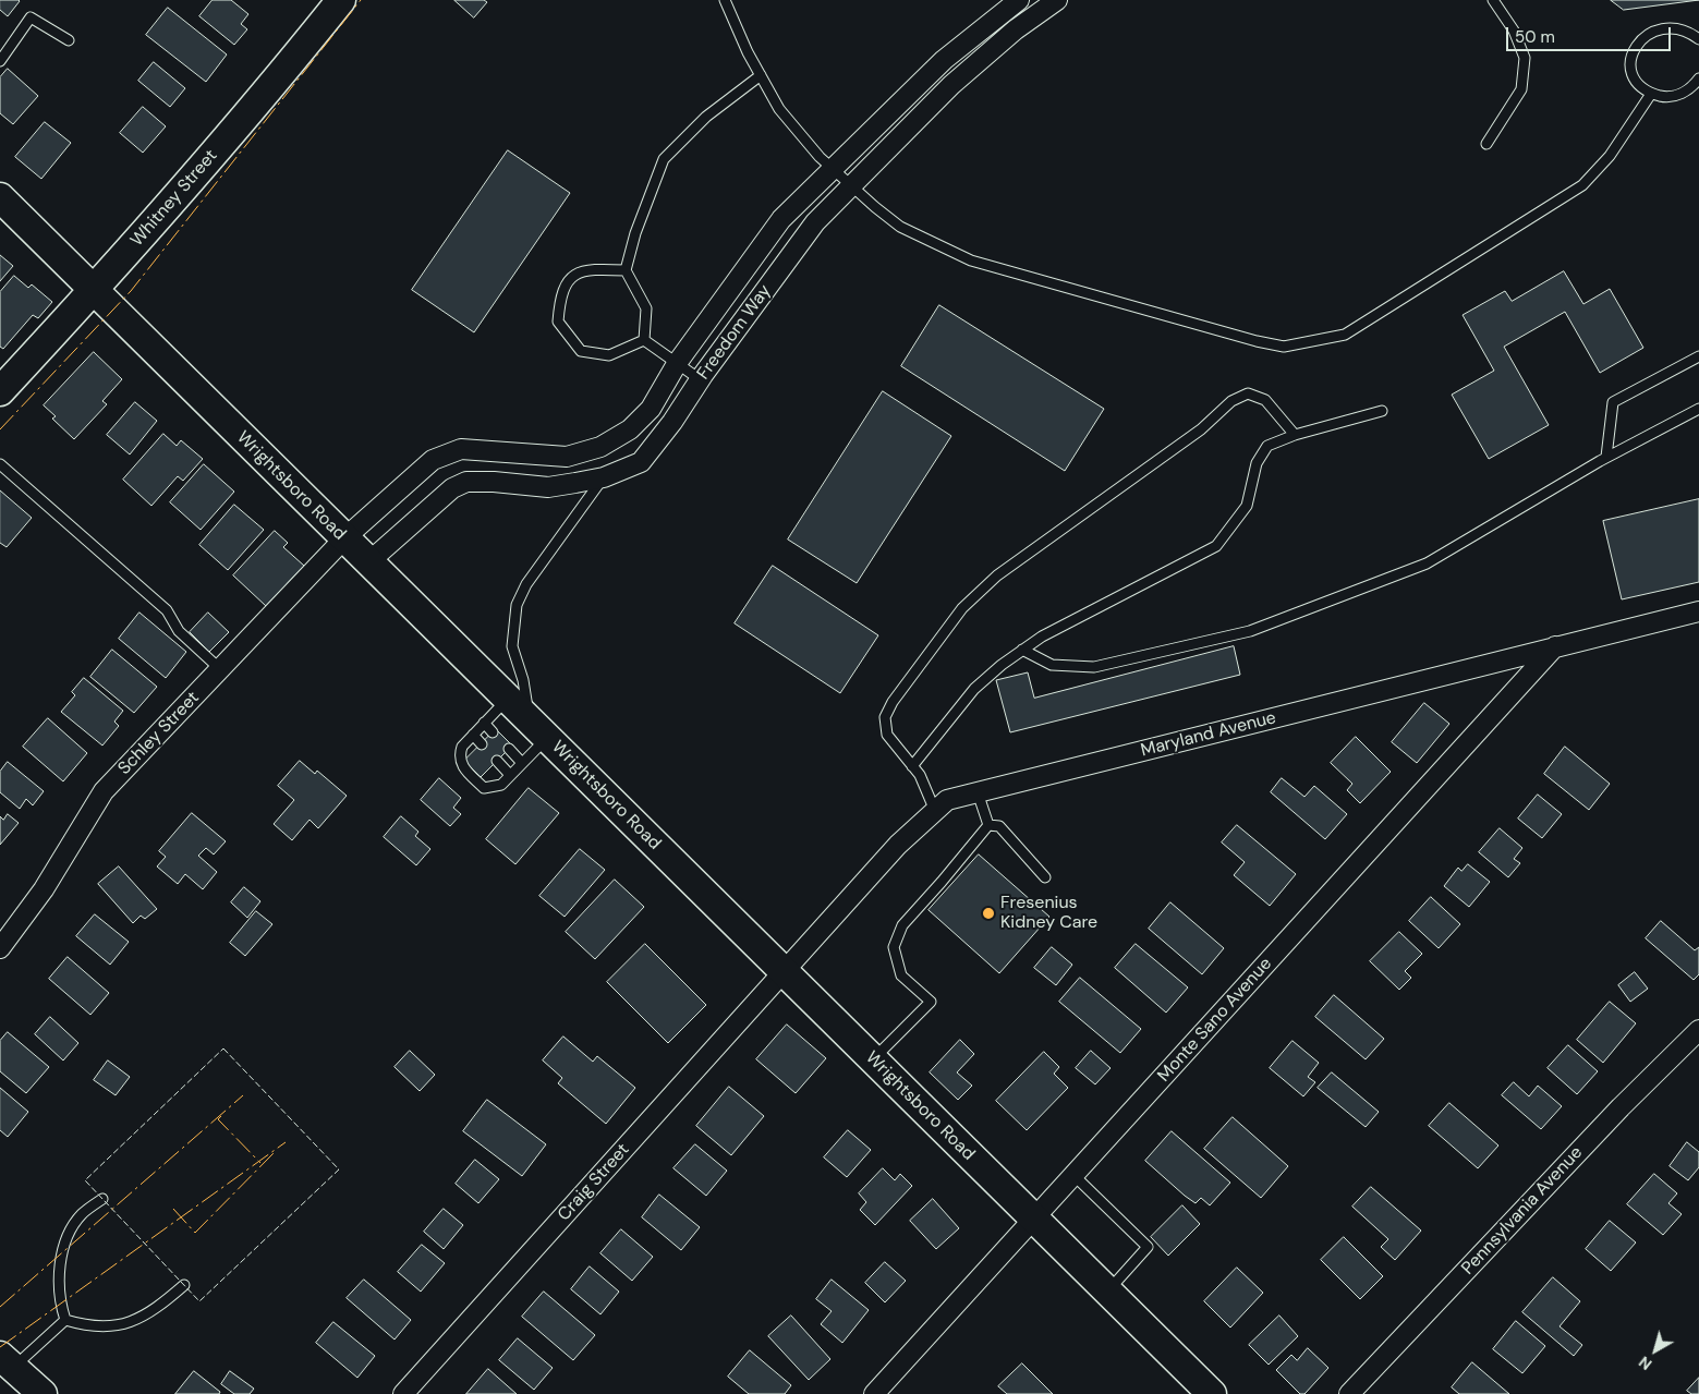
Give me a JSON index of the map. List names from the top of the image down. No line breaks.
{"streets":{"main road":["Whitney Street","Wrightsboro Road"],"street":["Freedom Way","Schley Street","Maryland Avenue","Monte Sano Avenue","Craig Street","Pennsylvania Avenue"]},"crossings":[["Whitney Street","Wrightsboro Road"],["Freedom Way","Wrightsboro Road"],["Freedom Way","Schley Street"],["Wrightsboro Road","Schley Street"],["Wrightsboro Road","Maryland Avenue"],["Wrightsboro Road","Monte Sano Avenue"],["Wrightsboro Road","Craig Street"],["Maryland Avenue","Monte Sano Avenue"],["Maryland Avenue","Craig Street"]],"places":["Fresenius Kidney Care"],"scale_bar":"50 m","north":"bottom left"}
